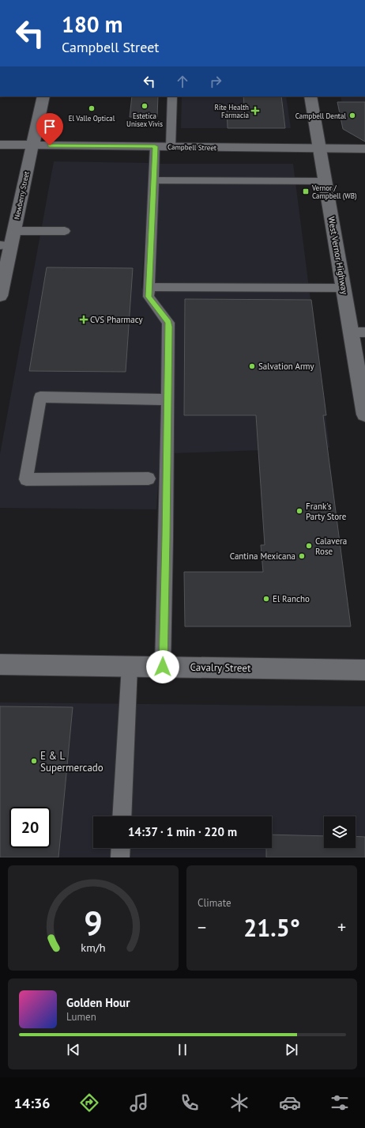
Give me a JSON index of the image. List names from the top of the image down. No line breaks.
{"streets":{"street":["Campbell Street","Newberry Street","West Vernor Highway","Cavalry Street"]},"crossings":[["Campbell Street","Newberry Street"],["Campbell Street","West Vernor Highway"]],"places":{"other":["Estetica Unisex Vivis","El Valle Optical","Campbell Dental","Salvation Army","Frank's Party Store","Calavera Rose","Cantina Mexicana","El Rancho","E & L Supermercado"],"health":["Rite Health Farmacía","CVS Pharmacy"],"transit":["Vernor / Campbell (WB)"]},"page":{"turn":["180 m","Campbell Street"],"limit":"20","trip":"14:37 · 1 min · 220 m","tile":"Climate","heat":["−","21.5°","+"],"song":["Golden Hour","Lumen"],"tabs":"14:36","gauge":["9","km/h"]}}
